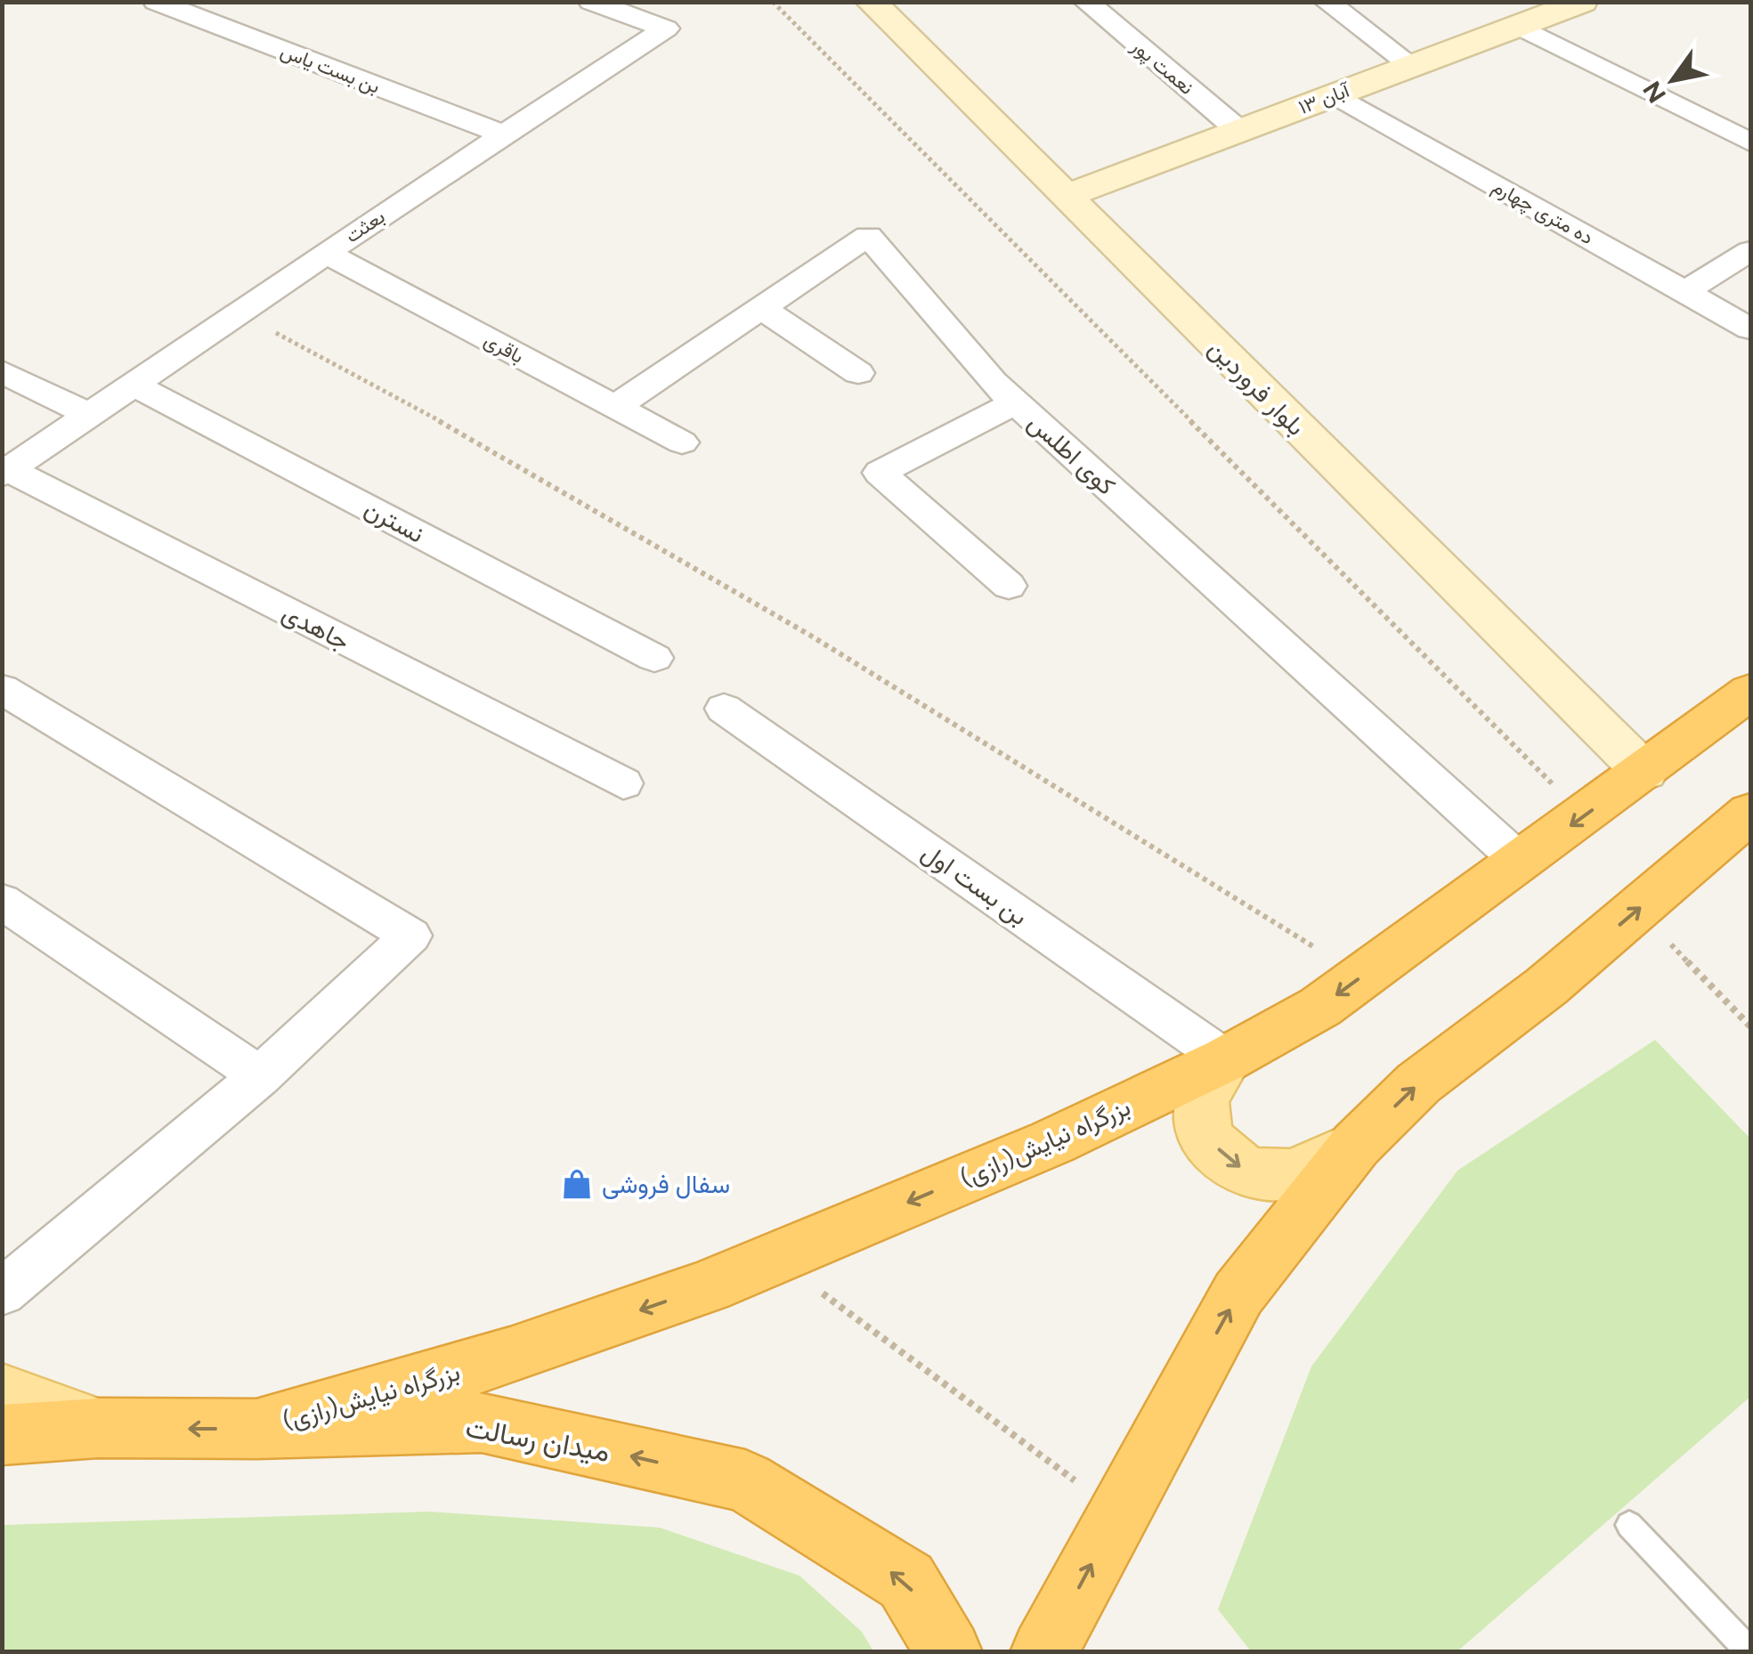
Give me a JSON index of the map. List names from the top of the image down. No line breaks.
{"streets":{"highway":["بزرگراه نیایش(رازی)","میدان رسالت"],"main road":["۱۳ آبان","بلوار فروردین"],"street":["نعمت پور","بن بست یاس","ده متری چهارم","بعثت","باقری","کوی اطلس","نسترن","جاهدی","بن بست اول"]},"crossings":[["نعمت پور","۱۳ آبان"],["بن بست یاس","بعثت"],["۱۳ آبان","ده متری چهارم"],["۱۳ آبان","بلوار فروردین"],["بعثت","باقری"],["بعثت","نسترن"],["بعثت","جاهدی"],["باقری","کوی اطلس"],["بلوار فروردین","بزرگراه نیایش(رازی)"],["کوی اطلس","بزرگراه نیایش(رازی)"],["بن بست اول","بزرگراه نیایش(رازی)"],["بزرگراه نیایش(رازی)","میدان رسالت"]],"one_way":["بزرگراه نیایش(رازی)","میدان رسالت"],"places":{"shop":["سفال فروشی"]},"north":"bottom left"}
